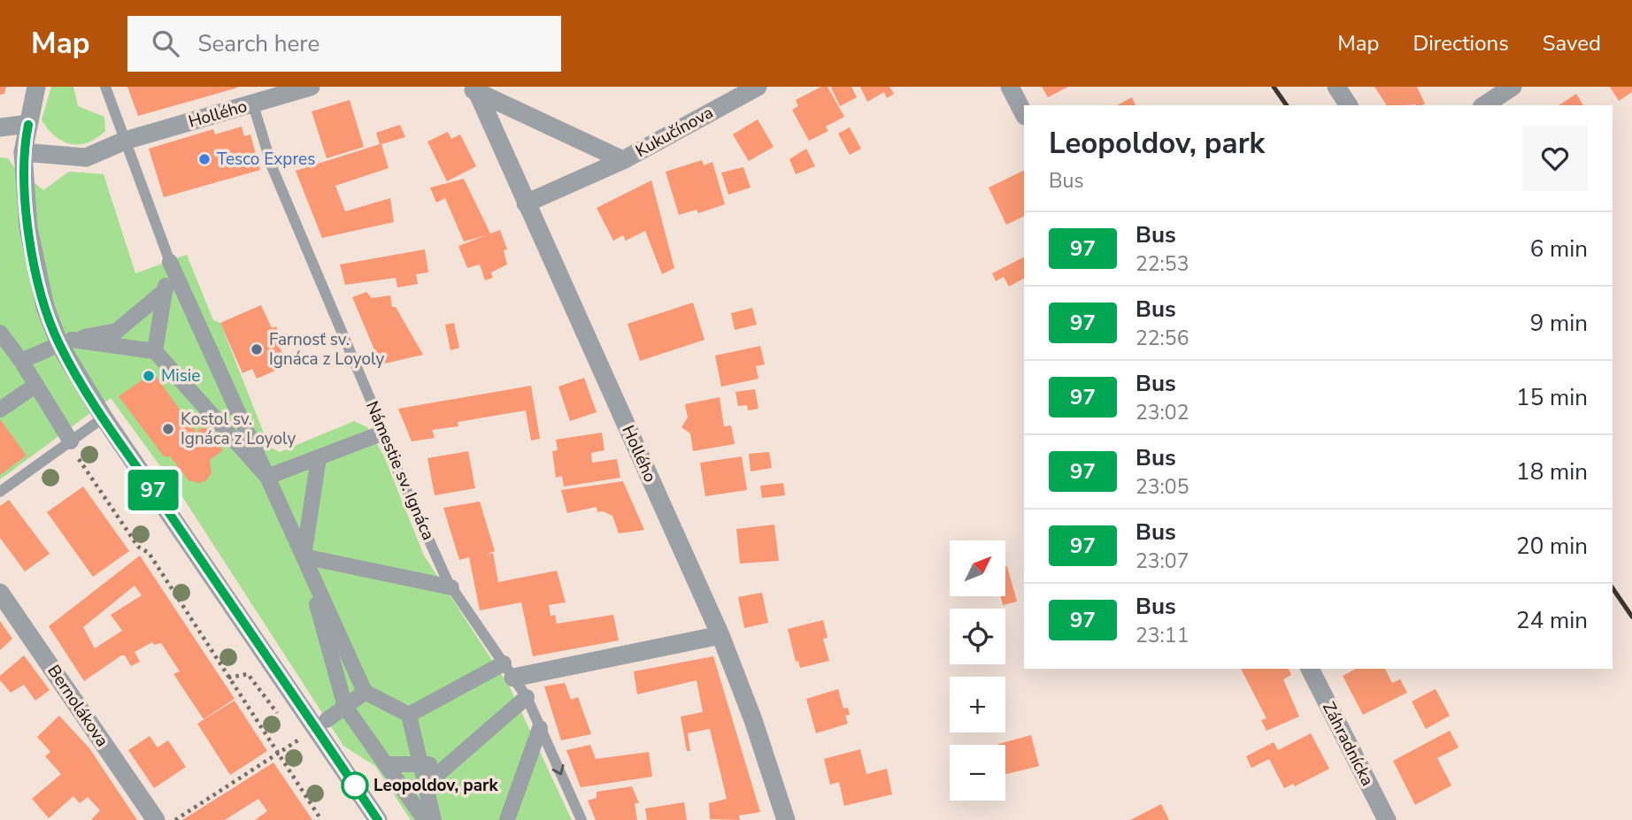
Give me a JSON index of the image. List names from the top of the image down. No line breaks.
{"streets":{"street":["Hollého","Kukučínova","Bernolákova","Záhradnícka"],"lane":["Námestie sv. Ignáca"]},"crossings":[["Hollého","Kukučínova"],["Hollého","Námestie sv. Ignáca"]],"places":["Tesco Expres","Farnosť sv. Ignáca z Loyoly","Misie","Kostol sv. Ignáca z Loyoly","Leopoldov, park"],"lines":["bus line 97"],"north":"top right","page":{"header":"Map","search":"Search here","nav":["Map","Directions","Saved"],"on_map":"97","heading":["Leopoldov, park","Bus"],"list":[{"mark":"97","name":"Bus","note":"22:53","value":"6 min"},{"mark":"97","name":"Bus","note":"22:56","value":"9 min"},{"mark":"97","name":"Bus","note":"23:02","value":"15 min"},{"mark":"97","name":"Bus","note":"23:05","value":"18 min"},{"mark":"97","name":"Bus","note":"23:07","value":"20 min"},{"mark":"97","name":"Bus","note":"23:11","value":"24 min"}],"map_buttons":["+","−"]}}
